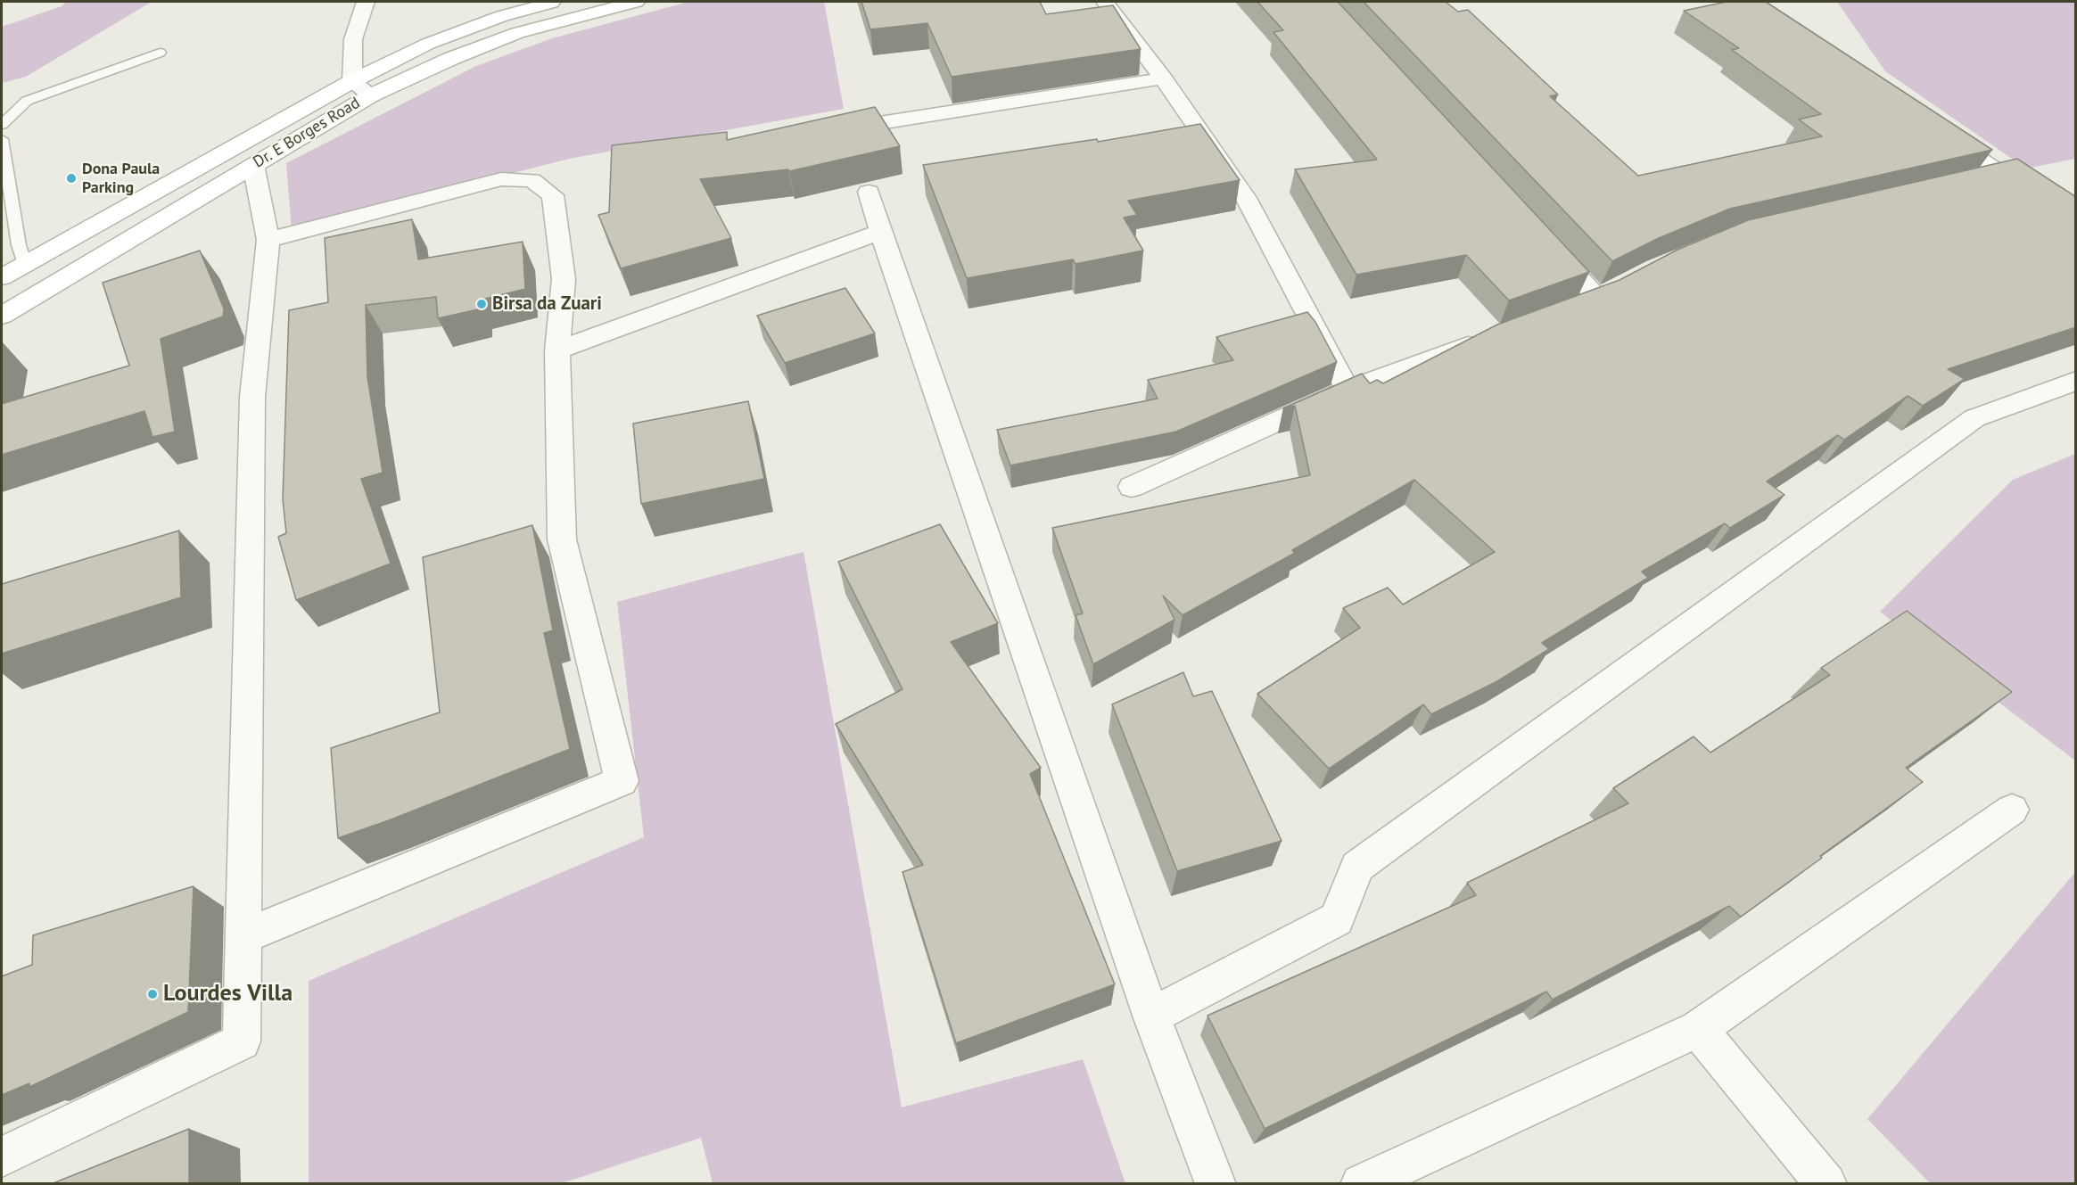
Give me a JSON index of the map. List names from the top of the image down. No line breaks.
{"streets":{"main road":["Dr. E Borges Road"]},"places":["Dona Paula Parking","Birsa da Zuari","Lourdes Villa"]}
